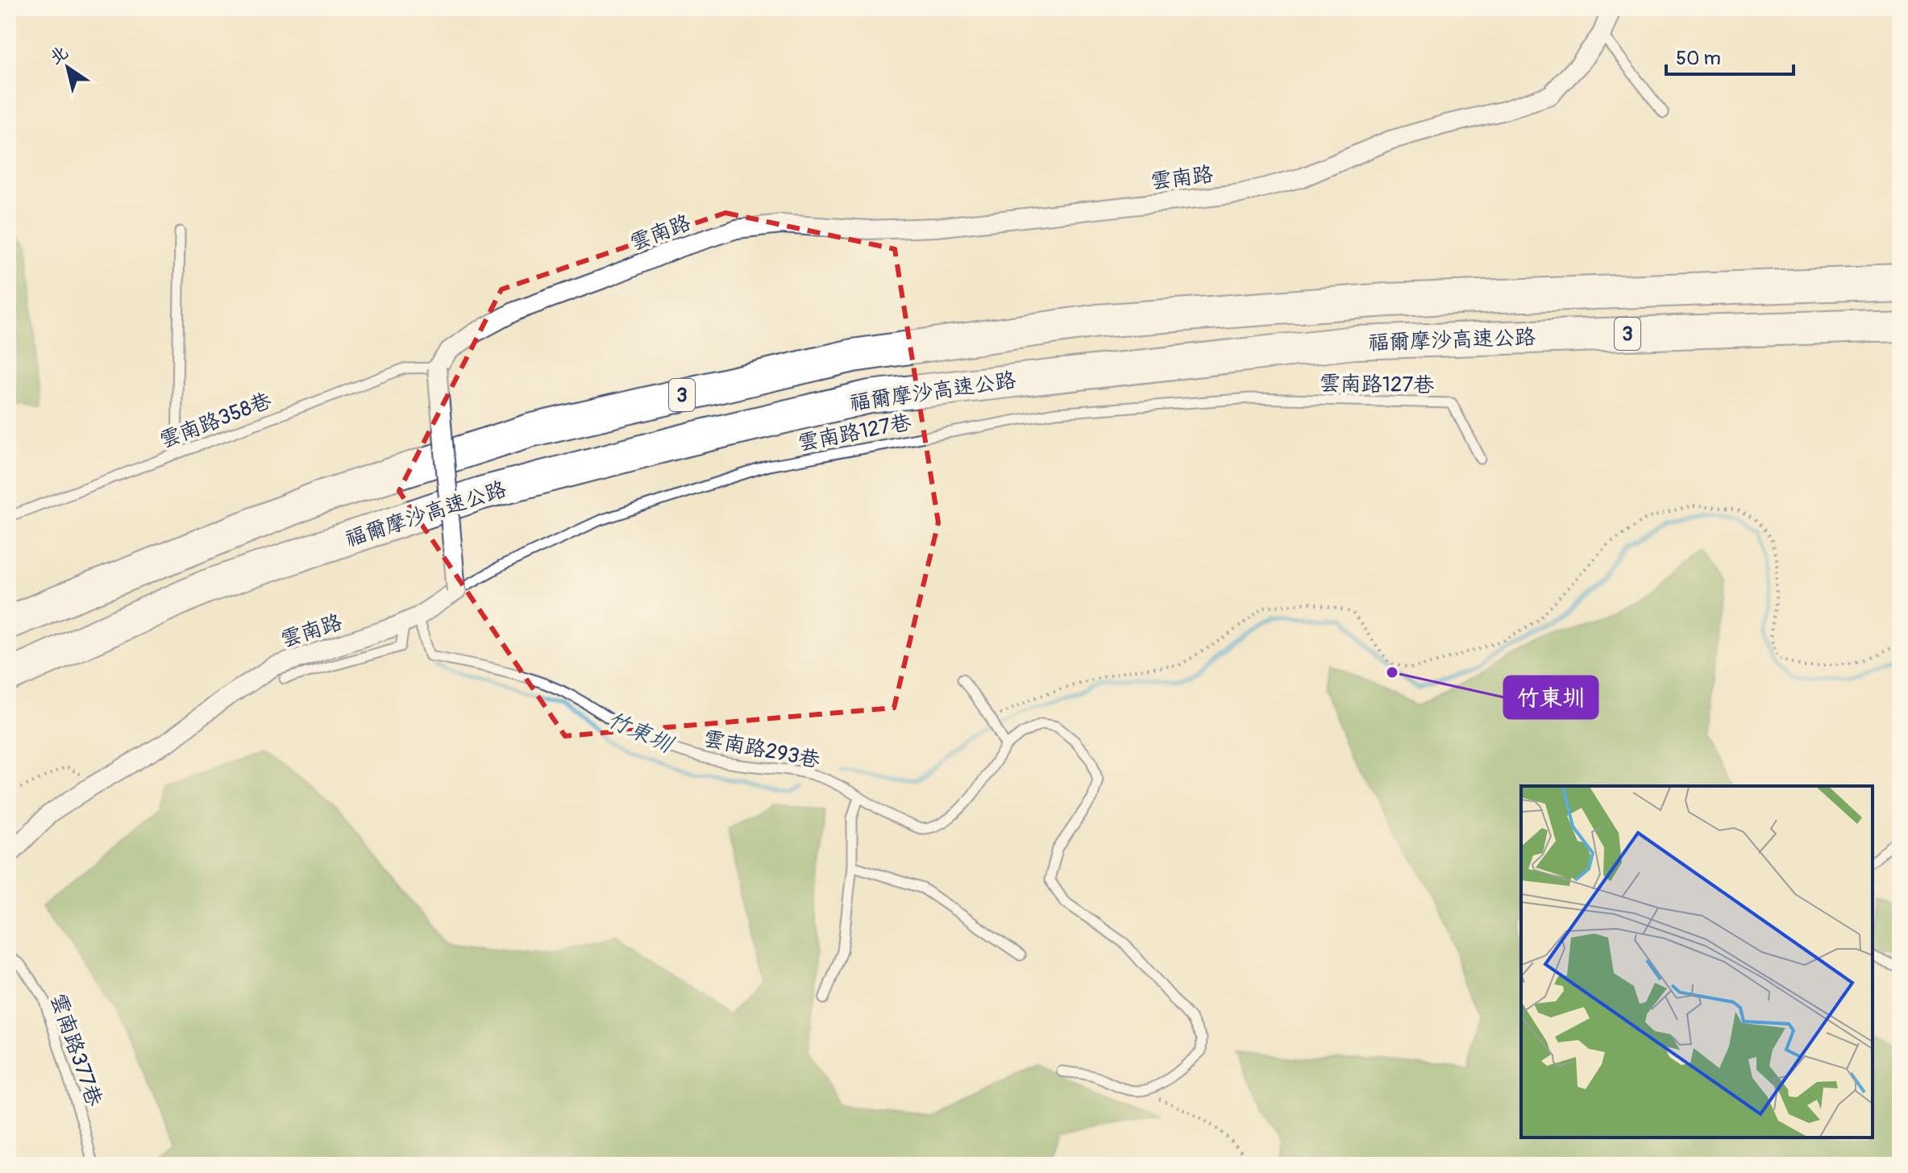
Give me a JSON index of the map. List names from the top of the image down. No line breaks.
{"streets":{"highway":["3","福爾摩沙高速公路"],"street":["雲南路"],"lane":["雲南路127巷","雲南路358巷","雲南路293巷","雲南路377巷"]},"crossings":[["雲南路","雲南路127巷"],["雲南路","雲南路358巷"],["雲南路","雲南路293巷"]],"water":["竹東圳"],"places":["竹東圳"],"scale_bar":"50 m","north":"top left"}
